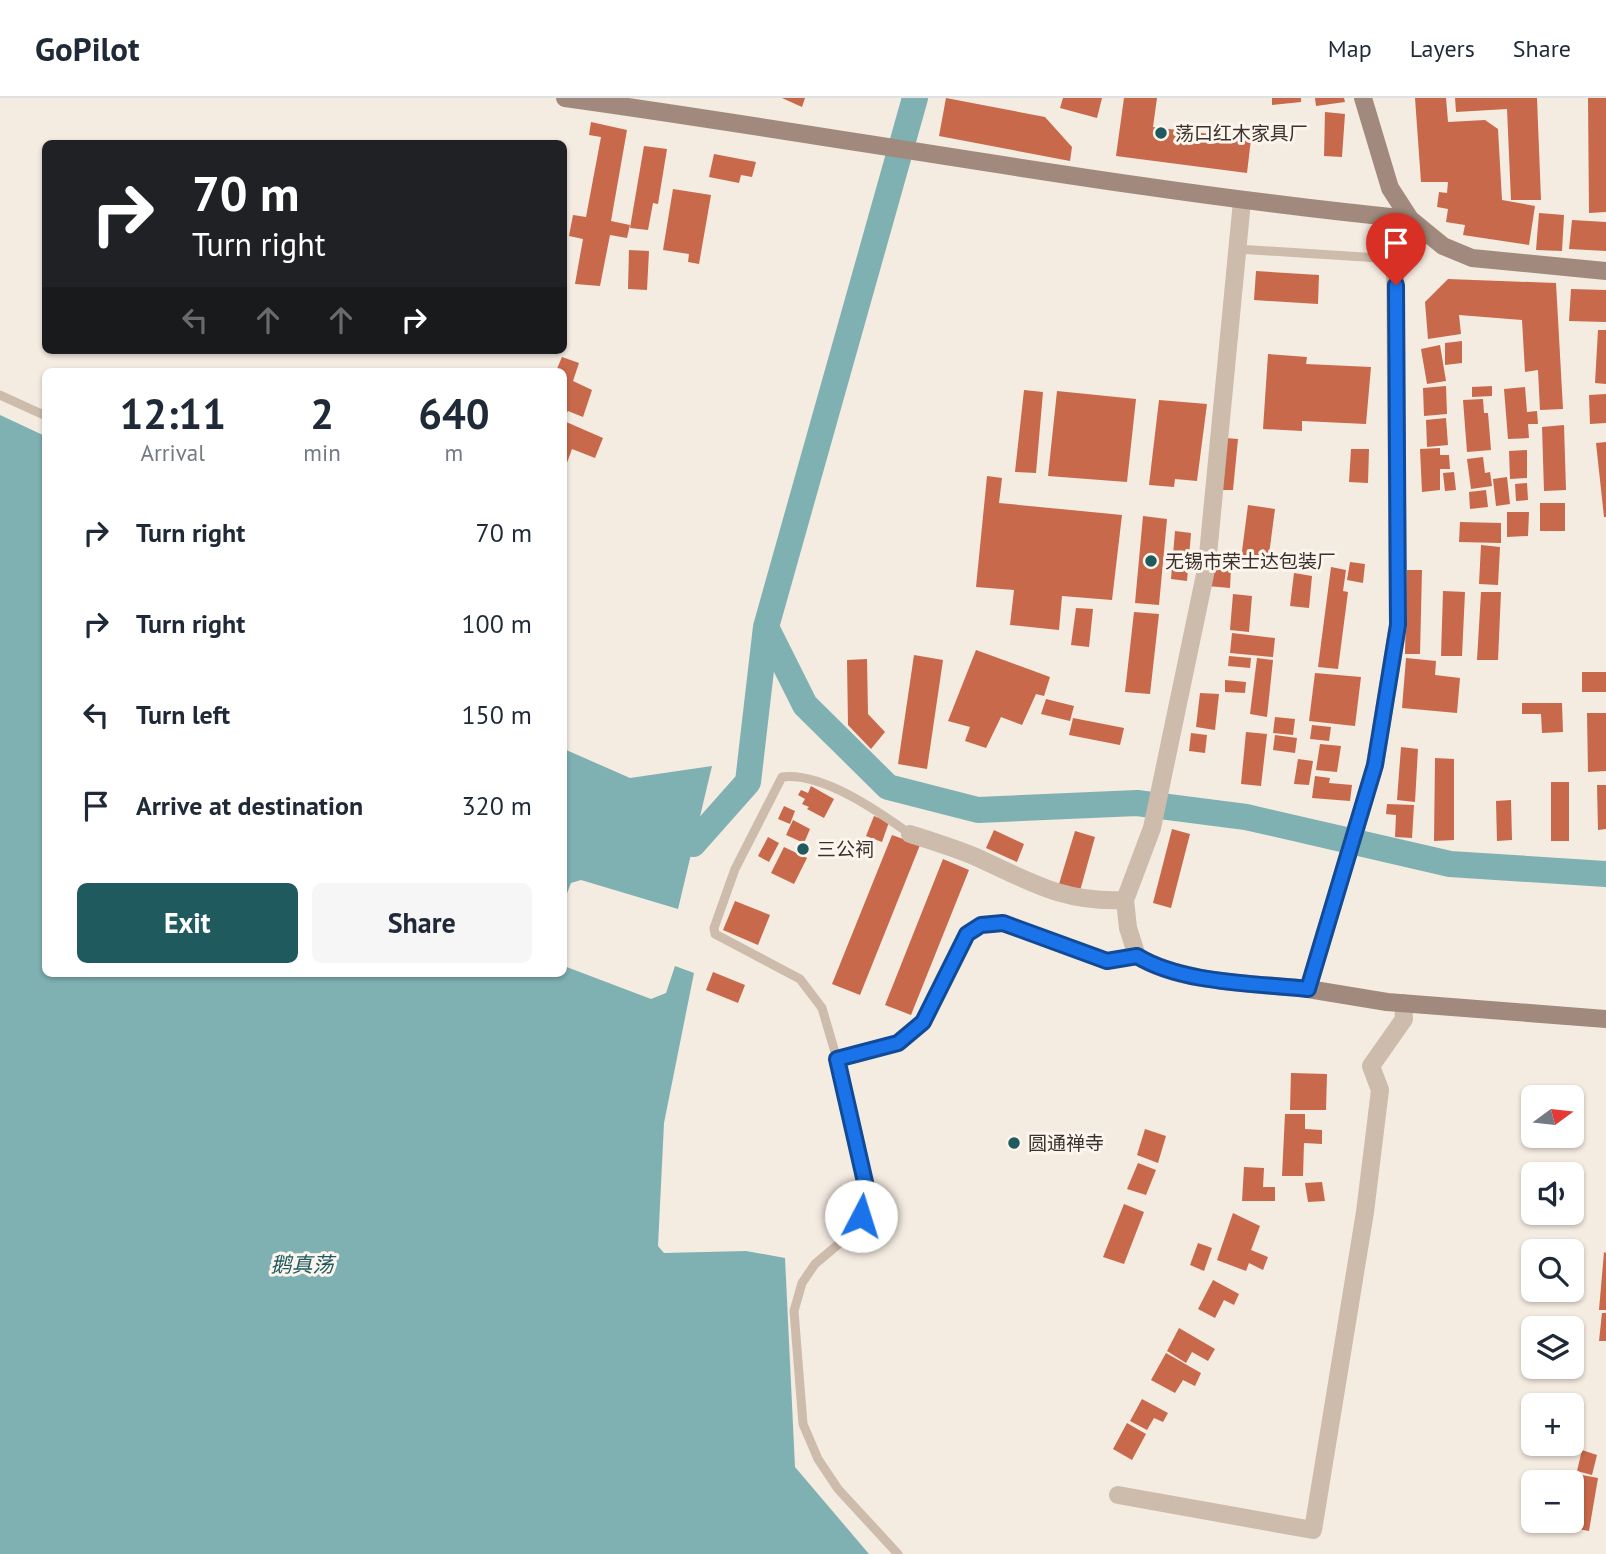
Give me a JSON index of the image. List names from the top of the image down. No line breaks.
{"water":["鹅真荡"],"places":["荡口红木家具厂","无锡市荣士达包装厂","三公祠","圆通禅寺"],"north":"right","page":{"header":"GoPilot","nav":["Map","Layers","Share"],"turn":["70 m","Turn right"],"eta":["12:11","Arrival","2","min","640","m"],"list":[{"name":"Turn right","value":"70 m"},{"name":"Turn right","value":"100 m"},{"name":"Turn left","value":"150 m"},{"name":"Arrive at destination","value":"320 m"}],"buttons":["Exit","Share"],"map_buttons":["+","−"]}}
